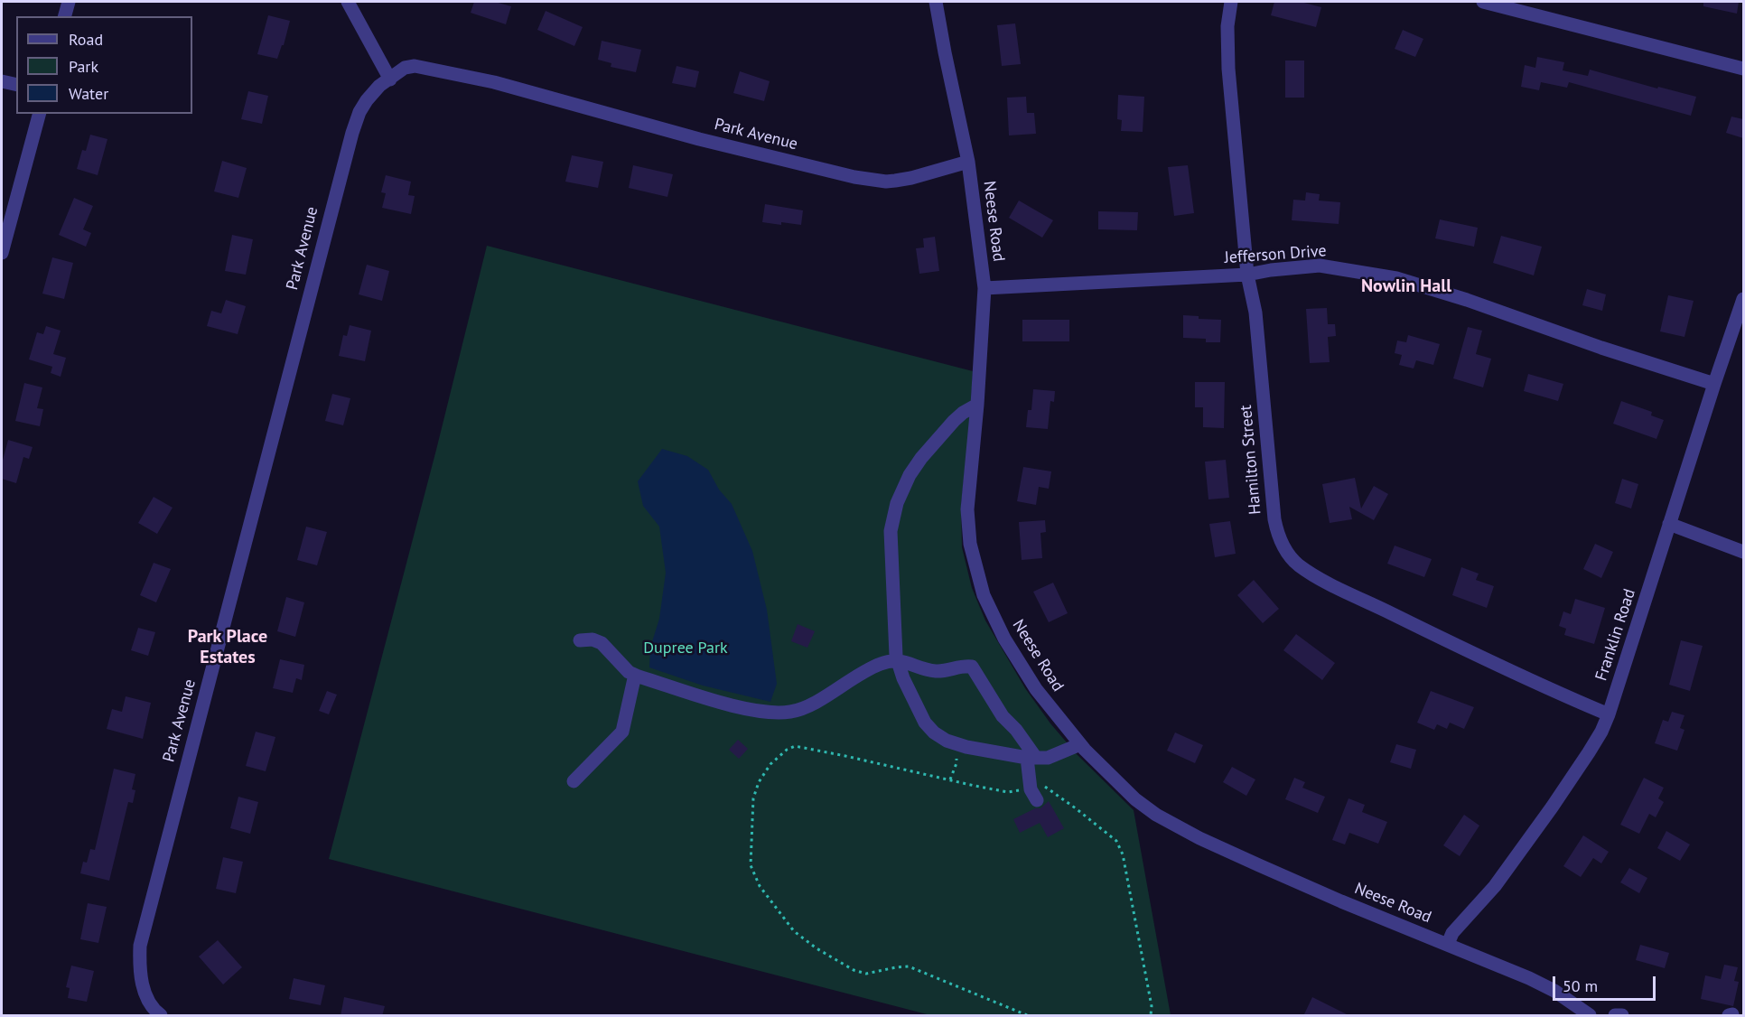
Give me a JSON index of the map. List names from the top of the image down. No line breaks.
{"streets":{"street":["Park Avenue","Neese Road","Jefferson Drive","Hamilton Street","Franklin Road"]},"crossings":[["Park Avenue","Neese Road"],["Neese Road","Jefferson Drive"],["Neese Road","Franklin Road"],["Jefferson Drive","Hamilton Street"],["Jefferson Drive","Franklin Road"],["Hamilton Street","Franklin Road"]],"districts":["Nowlin Hall","Park Place Estates"],"parks":["Dupree Park"],"legend":["Road","Park","Water"],"scale_bar":"50 m"}
